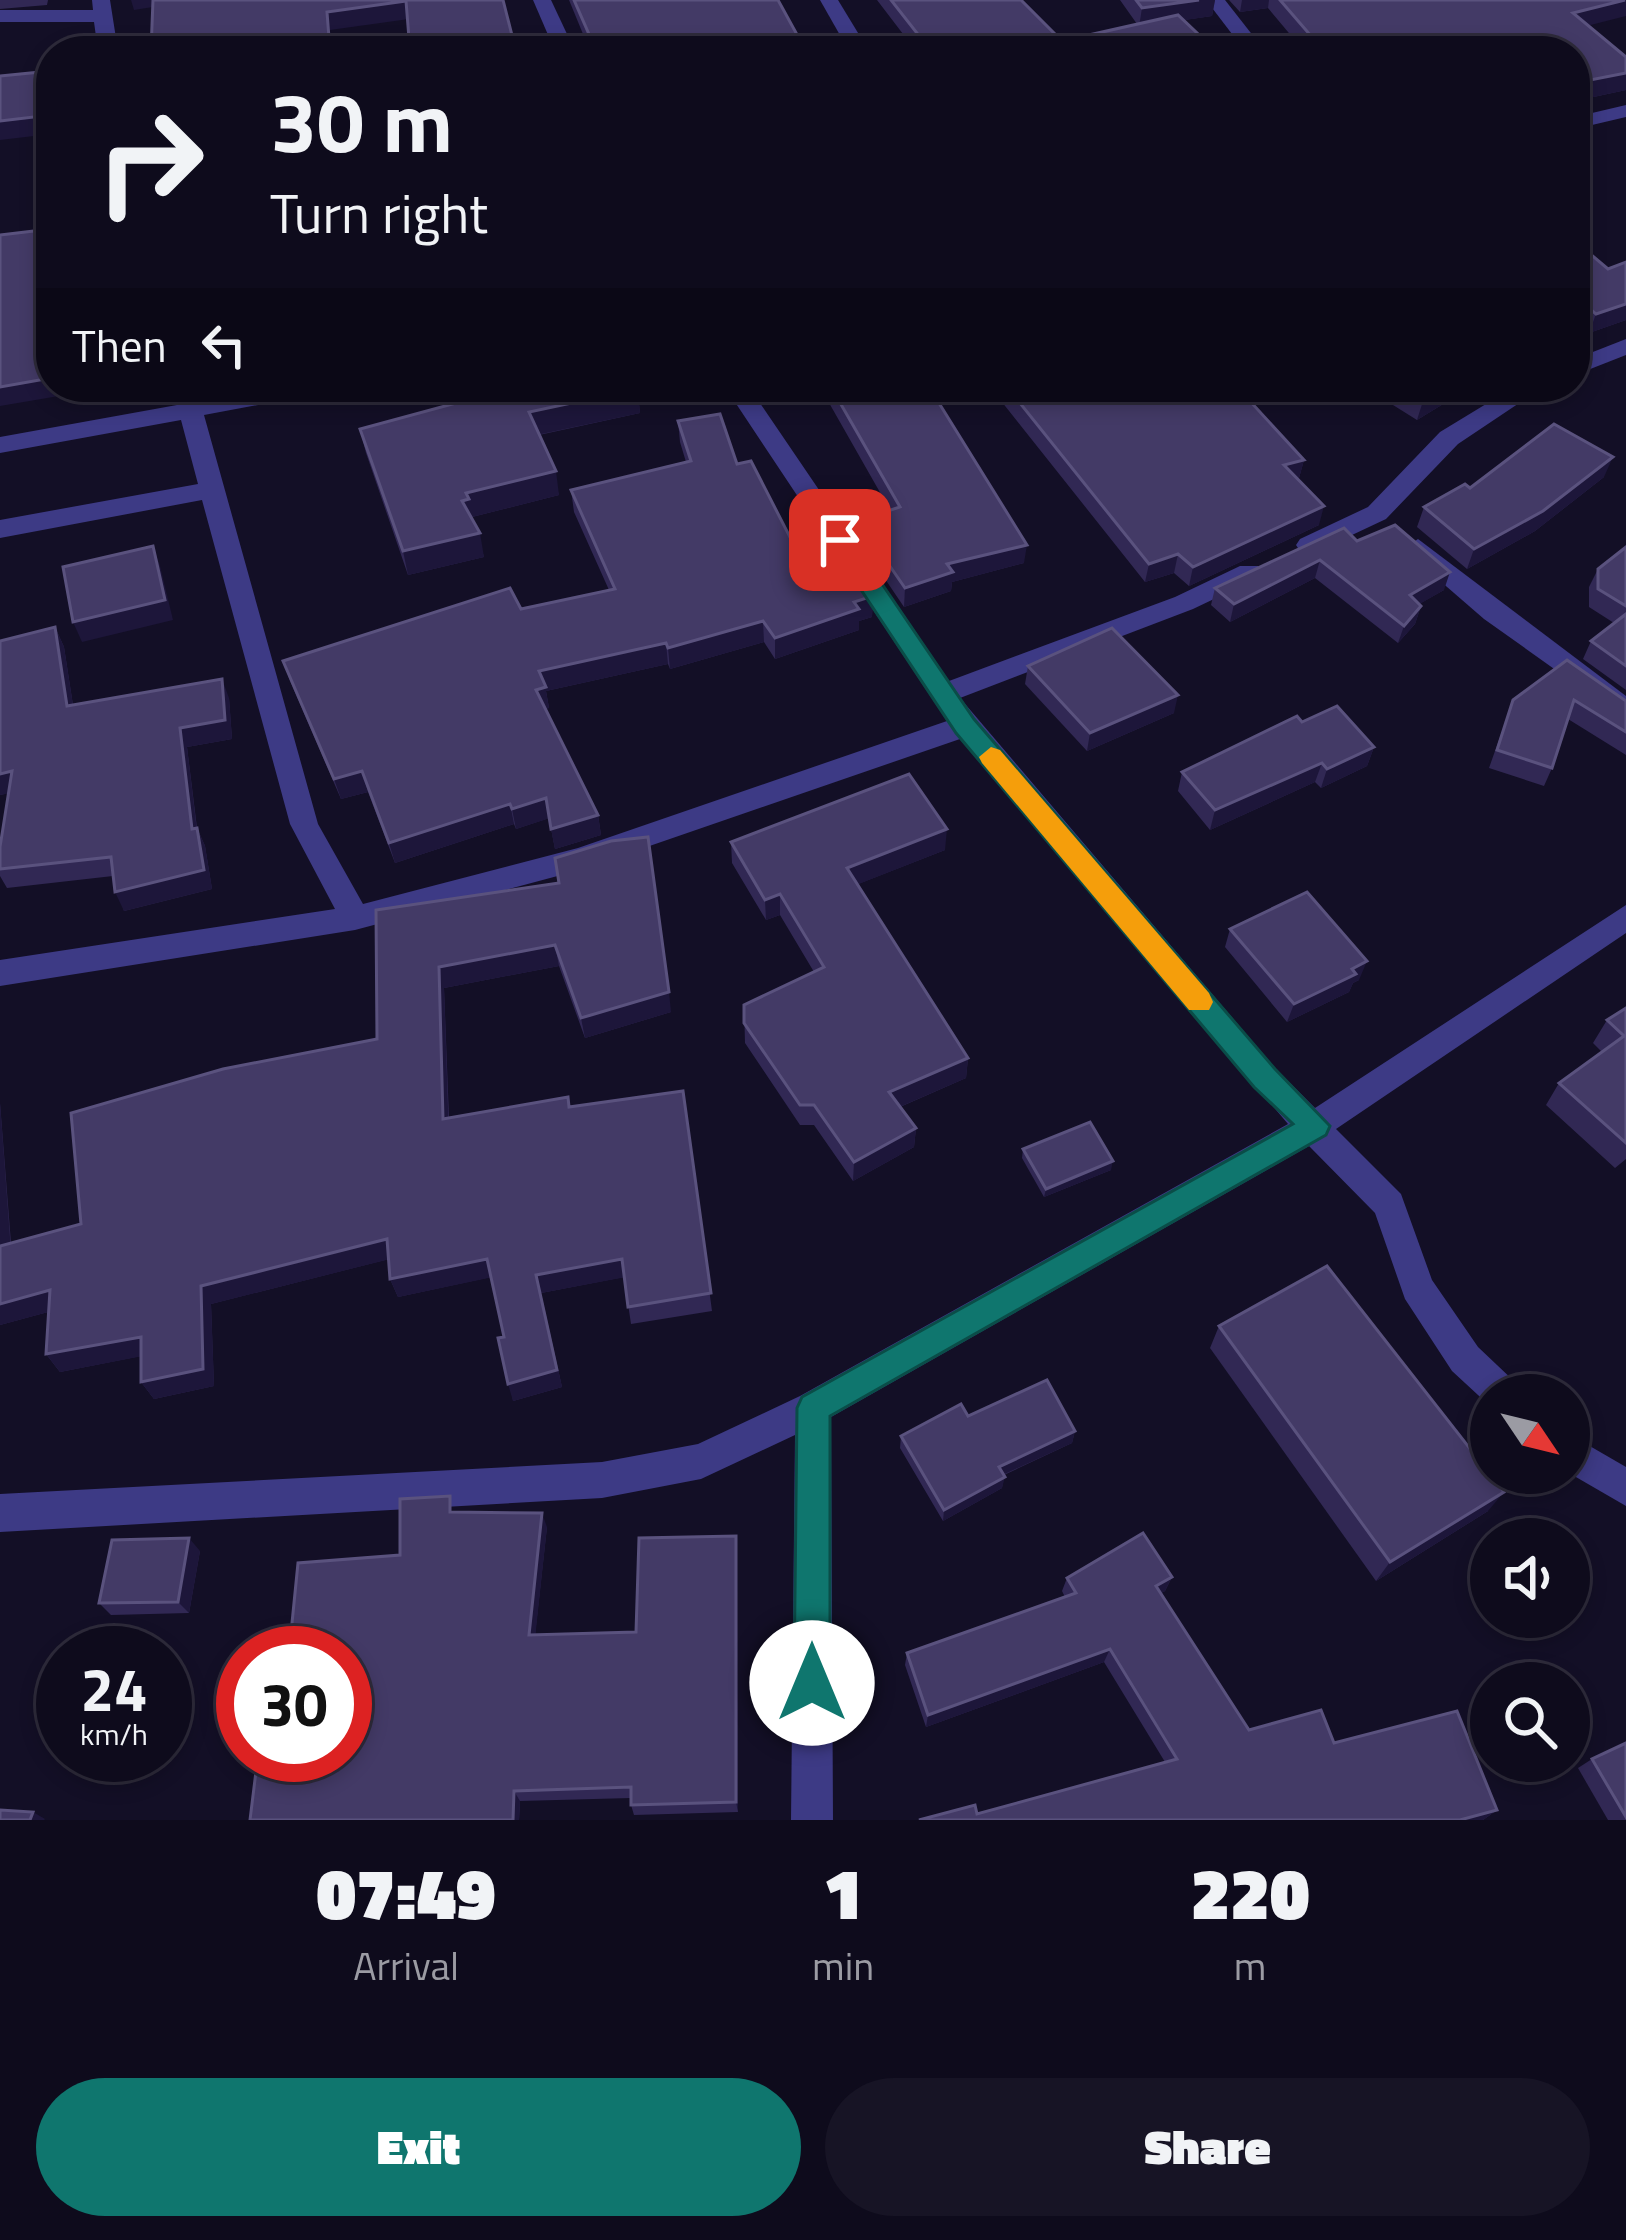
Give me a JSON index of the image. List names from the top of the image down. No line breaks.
{"north":"bottom right","page":{"turn":["30 m","Turn right"],"then":"Then","speed":"24 km/h","limit":"30","eta":["07:49","Arrival","1","min","220","m"],"buttons":["Exit","Share"]}}
